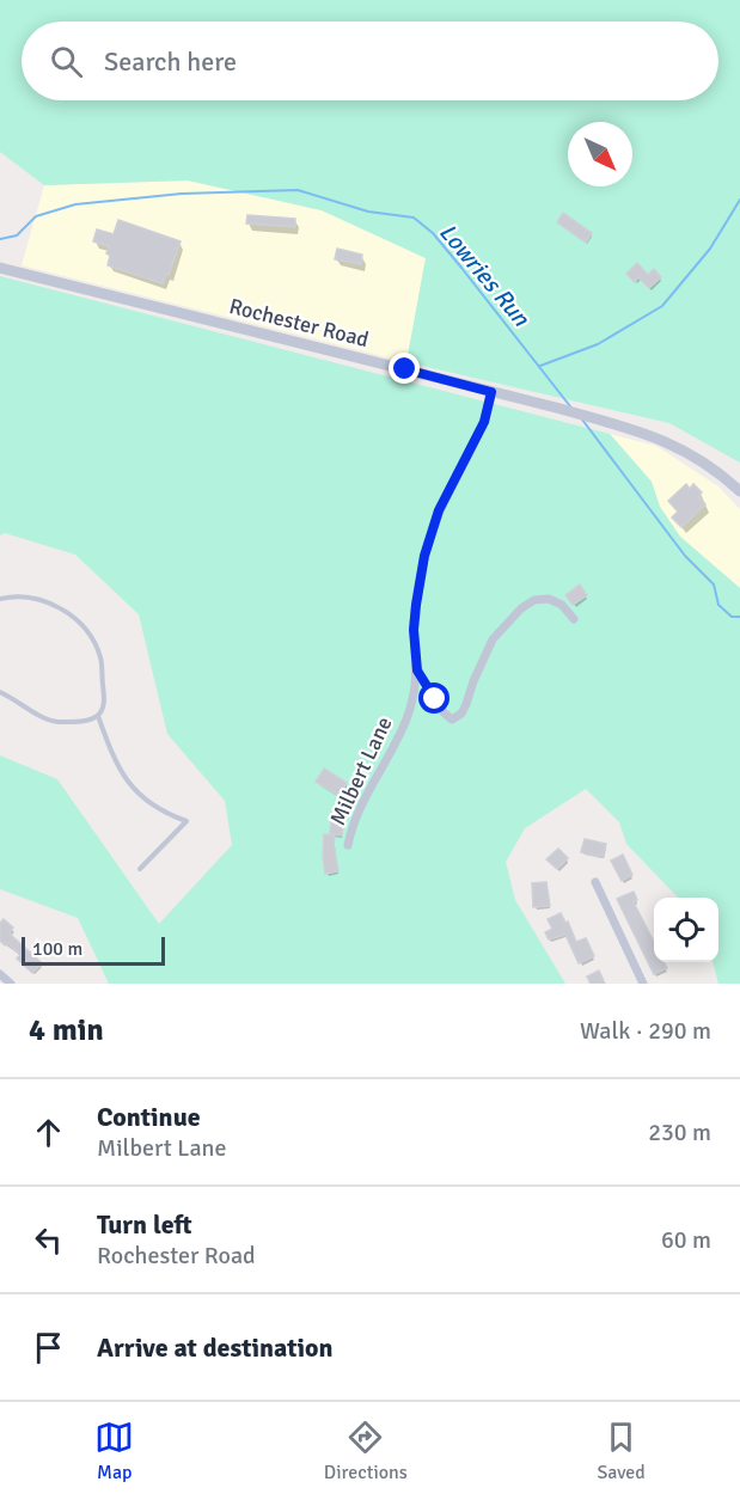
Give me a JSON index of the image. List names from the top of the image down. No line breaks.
{"streets":{"street":["Rochester Road","Milbert Lane"]},"crossings":[["Rochester Road","Milbert Lane"]],"water":["Lowries Run"],"scale_bar":"100 m","north":"bottom right","page":{"search":"Search here","scale":"100 m","heading":["4 min","Walk · 290 m"],"list":[["Continue","Milbert Lane","230 m"],["Turn left","Rochester Road","60 m"],"Arrive at destination"],"nav":["Map","Directions","Saved"]}}
